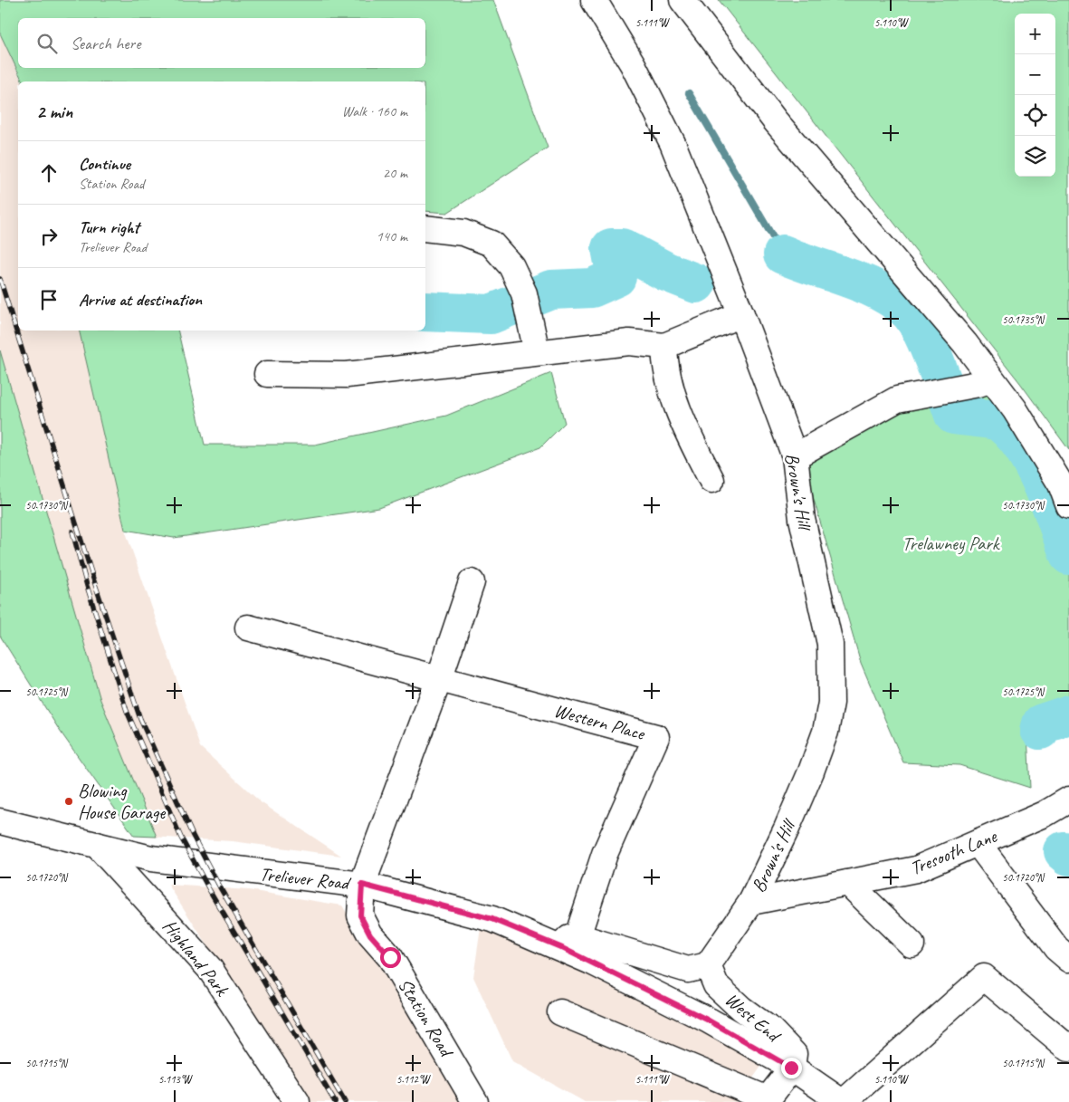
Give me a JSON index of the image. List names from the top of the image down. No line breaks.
{"streets":{"street":["Brown's Hill","Western Place","Tresooth Lane","Treliever Road","Highland Park","Station Road","West End"]},"crossings":[["Brown's Hill","Tresooth Lane"],["Brown's Hill","West End"],["Western Place","Treliever Road"],["Treliever Road","Highland Park"],["Treliever Road","Station Road"],["Treliever Road","West End"]],"parks":["Trelawney Park"],"places":["Blowing House Garage"],"page":{"map_buttons":["+","−"],"search":"Search here","heading":["2 min","Walk · 160 m"],"list":[["Continue","Station Road","20 m"],["Turn right","Treliever Road","140 m"],"Arrive at destination"]},"coordinates":["5.111°W","5.110°W","50.1735°N","50.1730°N","50.1725°N","50.1720°N","50.1715°N","5.113°W","5.112°W"]}
